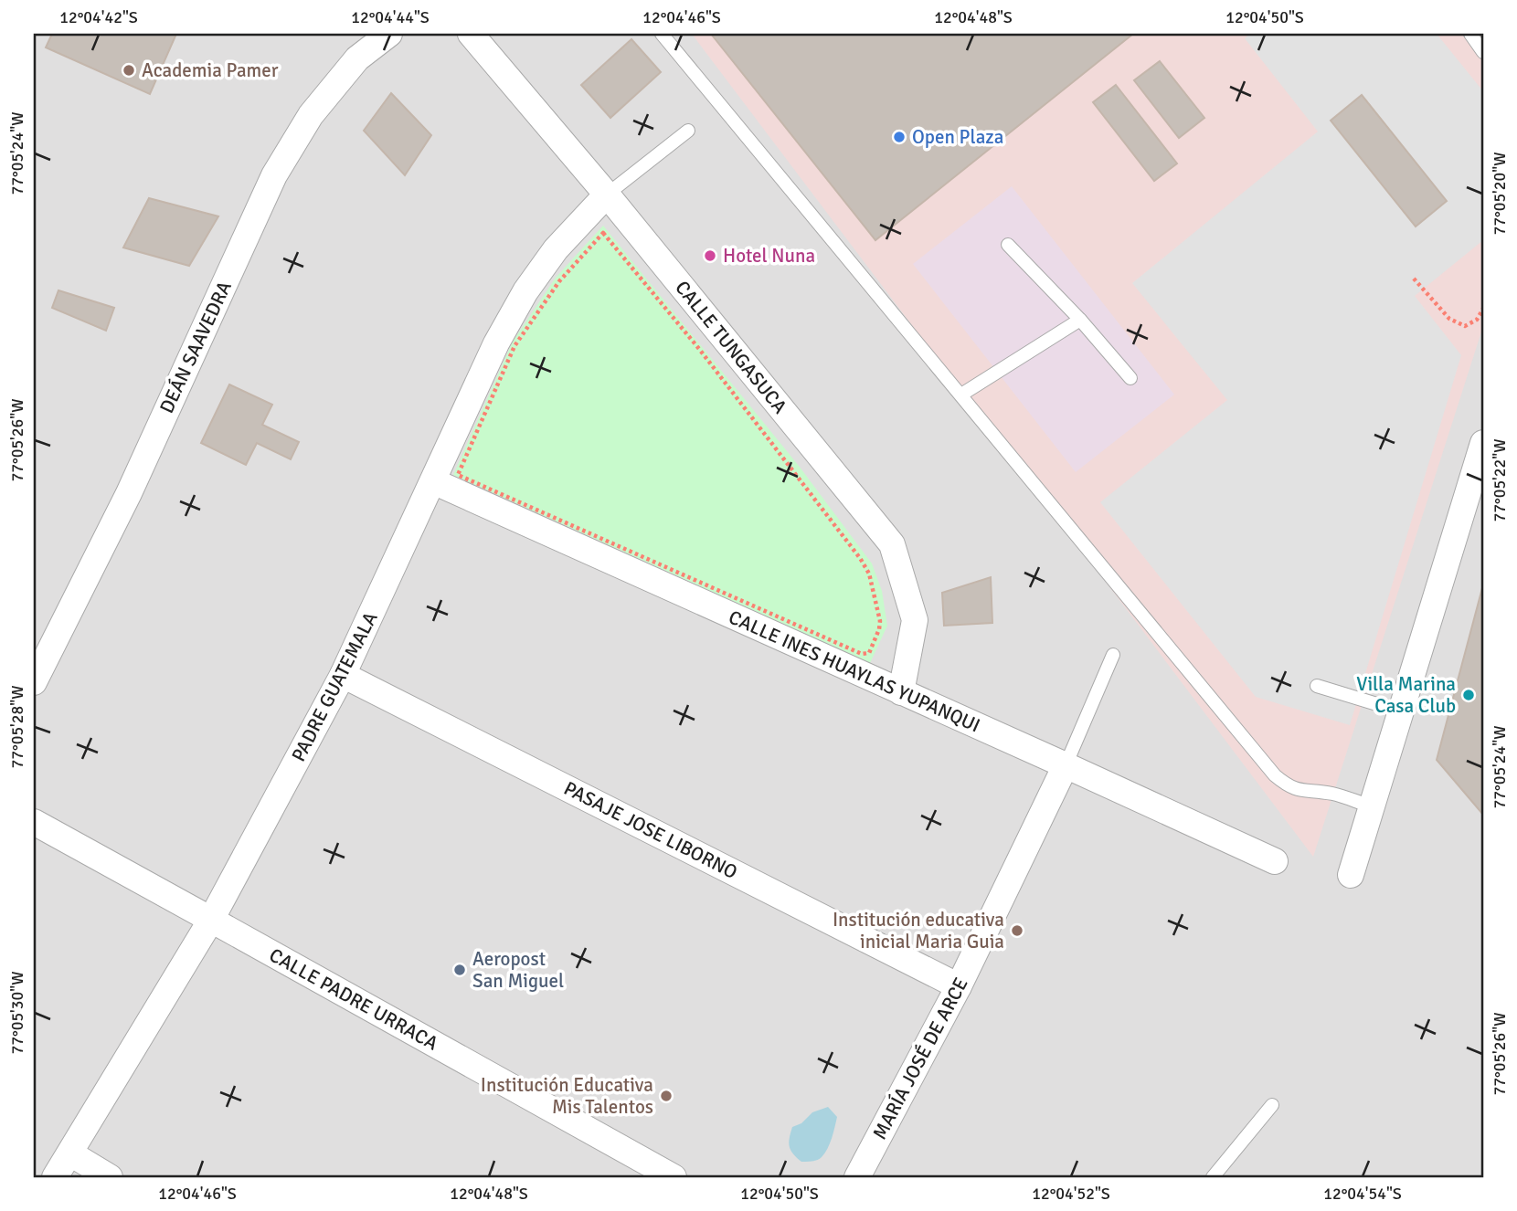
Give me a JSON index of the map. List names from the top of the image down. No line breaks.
{"streets":{"street":["DEÁN SAAVEDRA","CALLE TUNGASUCA","CALLE INES HUAYLAS YUPANQUI","PADRE GUATEMALA","PASAJE JOSE LIBORNO","CALLE PADRE URRACA","MARÍA JOSÉ DE ARCE"]},"crossings":[["CALLE TUNGASUCA","CALLE INES HUAYLAS YUPANQUI"],["CALLE TUNGASUCA","PADRE GUATEMALA"],["CALLE INES HUAYLAS YUPANQUI","PADRE GUATEMALA"],["CALLE INES HUAYLAS YUPANQUI","MARÍA JOSÉ DE ARCE"],["PADRE GUATEMALA","PASAJE JOSE LIBORNO"],["PADRE GUATEMALA","CALLE PADRE URRACA"],["PASAJE JOSE LIBORNO","MARÍA JOSÉ DE ARCE"]],"places":["Academia Pamer","Open Plaza","Hotel Nuna","Villa Marina Casa Club","Institución educativa inicial Maria Guia","Aeropost San Miguel","Institución Educativa Mis Talentos"],"coordinates":["12°04'42\"S","12°04'44\"S","12°04'46\"S","12°04'48\"S","12°04'50\"S","77°05'24\"W","77°05'20\"W","77°05'26\"W","77°05'22\"W","77°05'28\"W","77°05'30\"W","12°04'52\"S","12°04'54\"S"]}
